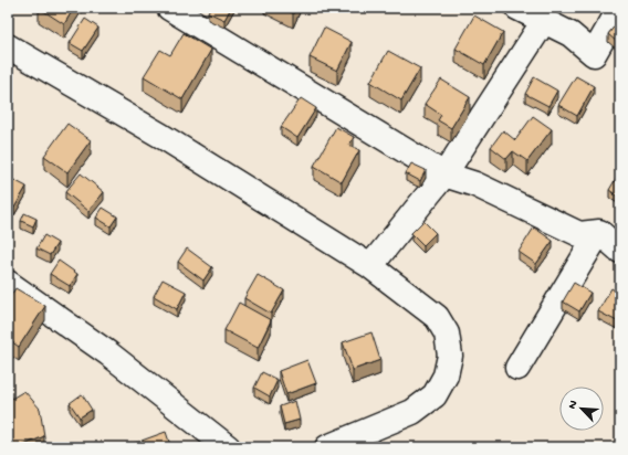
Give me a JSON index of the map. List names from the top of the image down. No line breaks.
{"north":"top left"}
